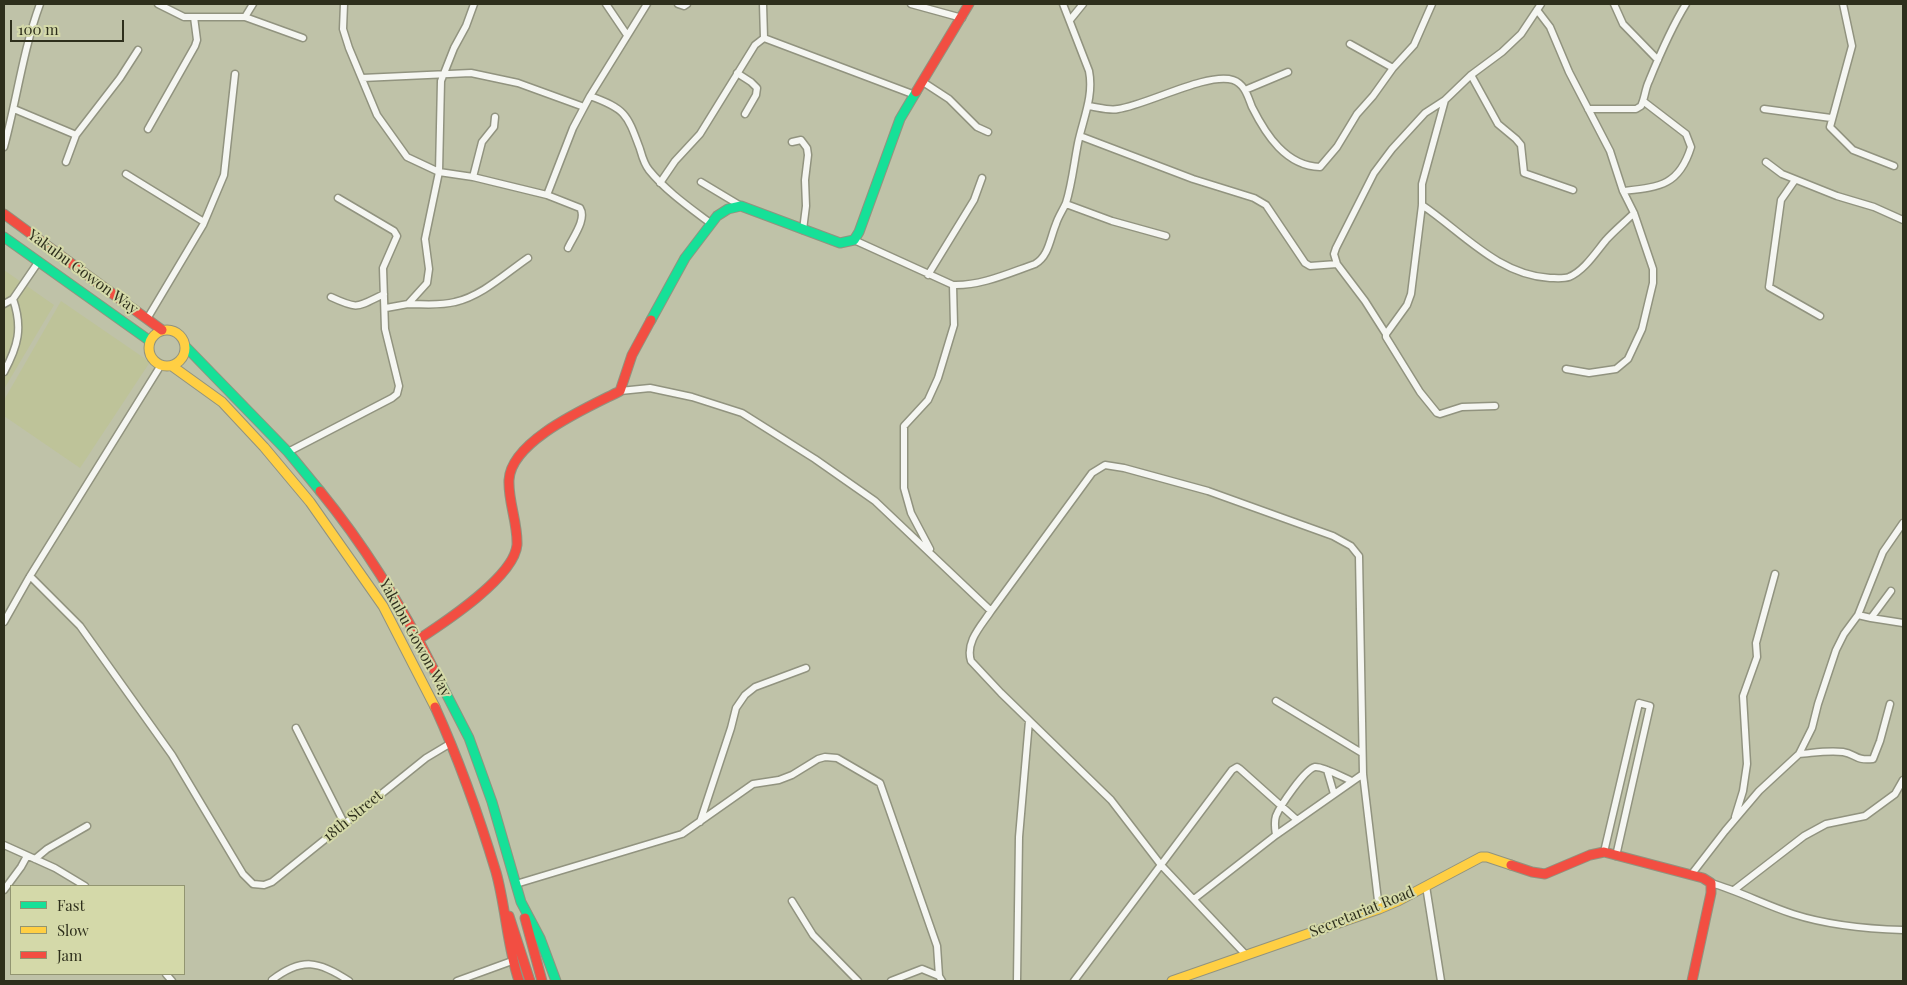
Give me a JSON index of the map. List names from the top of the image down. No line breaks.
{"streets":{"main road":["Yakubu Gowon Way","Secretariat Road"],"street":["18th Street"]},"crossings":[["Yakubu Gowon Way","18th Street"]],"legend":["Fast","Slow","Jam"],"scale_bar":"100 m"}
